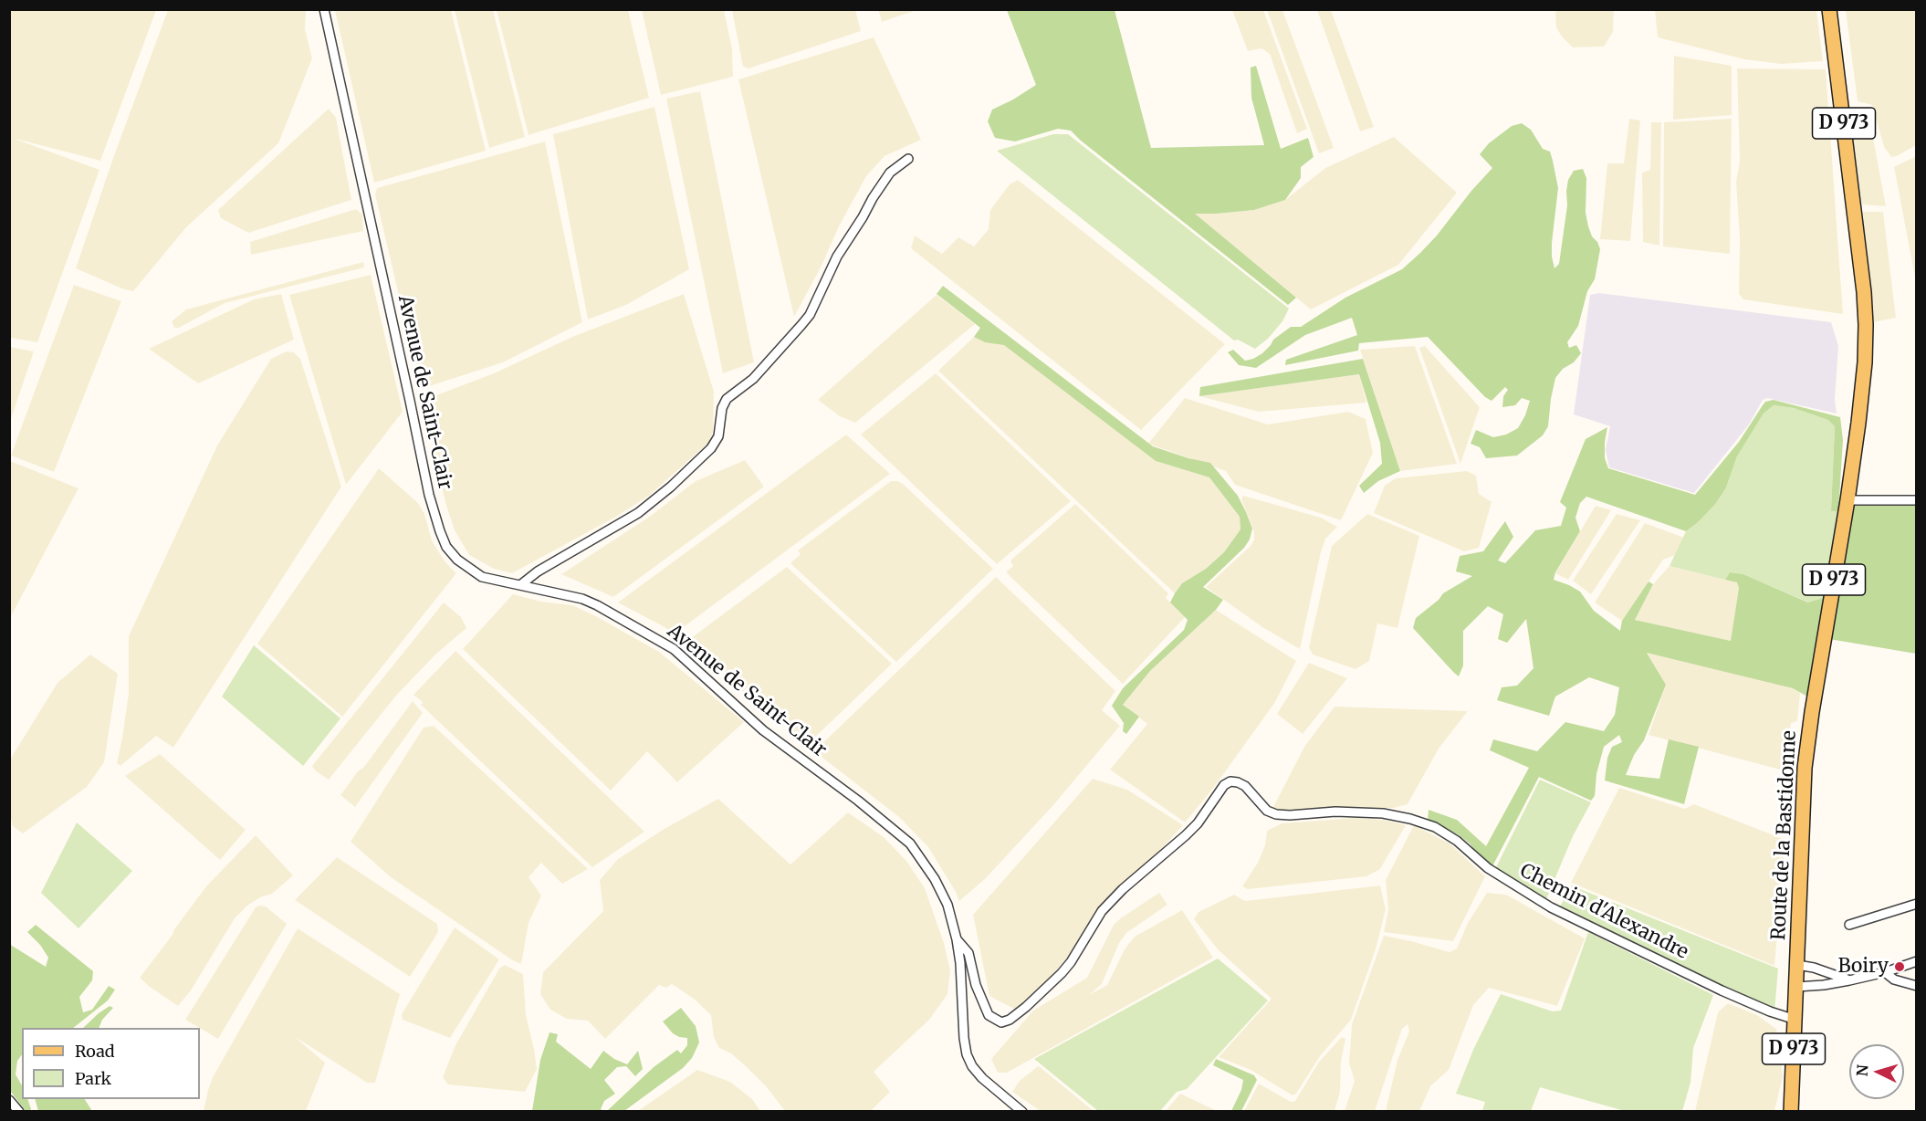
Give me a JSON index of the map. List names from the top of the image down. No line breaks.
{"streets":{"main road":["D 973","Route de la Bastidonne"],"street":["Avenue de Saint-Clair","Chemin d'Alexandre"]},"crossings":[["Avenue de Saint-Clair","Chemin d'Alexandre"],["Route de la Bastidonne","Chemin d'Alexandre"]],"places":["Boiry"],"legend":["Road","Park"],"north":"left"}
